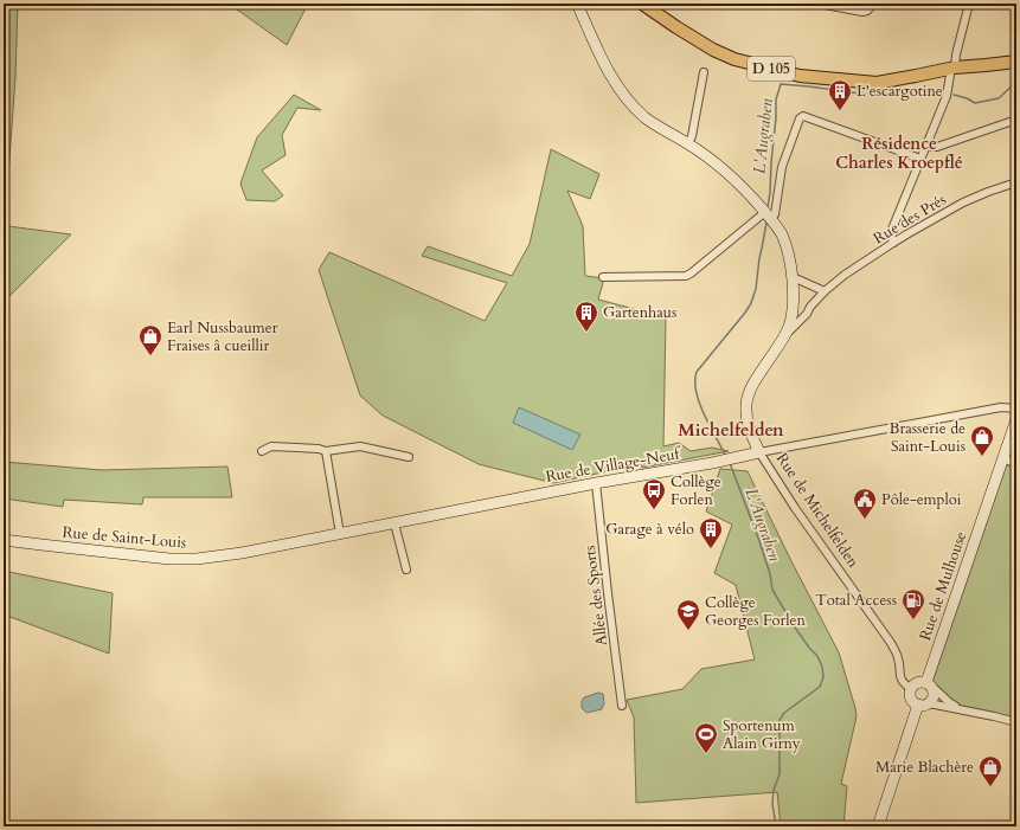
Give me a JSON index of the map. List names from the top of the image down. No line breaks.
{"streets":{"main road":["D 105"],"street":["Rue des Prés","Rue de Village-Neuf","Rue de Michelfelden","Rue de Saint-Louis","Rue de Mulhouse","Allée des Sports"]},"crossings":[["Rue des Prés","Rue de Michelfelden"],["Rue de Village-Neuf","Rue de Michelfelden"],["Rue de Village-Neuf","Rue de Saint-Louis"],["Rue de Village-Neuf","Allée des Sports"],["Rue de Michelfelden","Rue de Mulhouse"]],"districts":["Résidence Charles Kroepflé","Michelfelden"],"water":["L'Augraben"],"places":{"building":["L'escargotine","Gartenhaus","Garage à vélo"],"shop":["Earl Nussbaumer Fraises â cueillir","Brasserie de Saint-Louis","Marie Blachère"],"bus stop":["Collège Forlen"],"public building":["Pôle-emploi"],"fuel station":["Total Access"],"school or university":["Collège Georges Forlen"],"sports":["Sportenum Alain Girny"]}}
